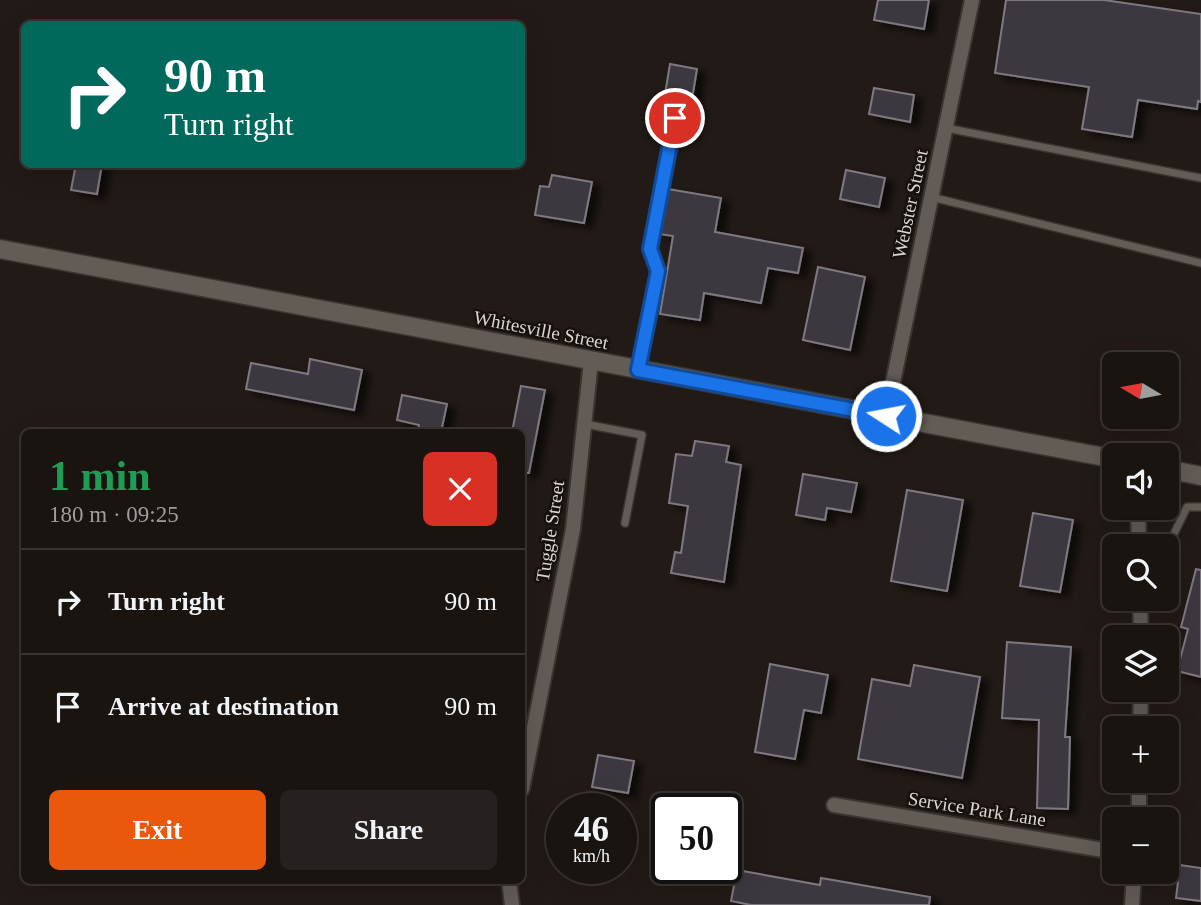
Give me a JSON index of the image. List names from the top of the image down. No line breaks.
{"streets":{"main road":["Whitesville Street"],"street":["Webster Street","Tuggle Street","Service Park Lane"]},"crossings":[["Webster Street","Whitesville Street"],["Whitesville Street","Tuggle Street"]],"north":"left","page":{"turn":["90 m","Turn right"],"map_buttons":["+","−"],"heading":["1 min","180 m · 09:25"],"list":[{"name":"Turn right","value":"90 m"},{"name":"Arrive at destination","value":"90 m"}],"buttons":["Exit","Share"],"speed":"46 km/h","limit":"50"}}
